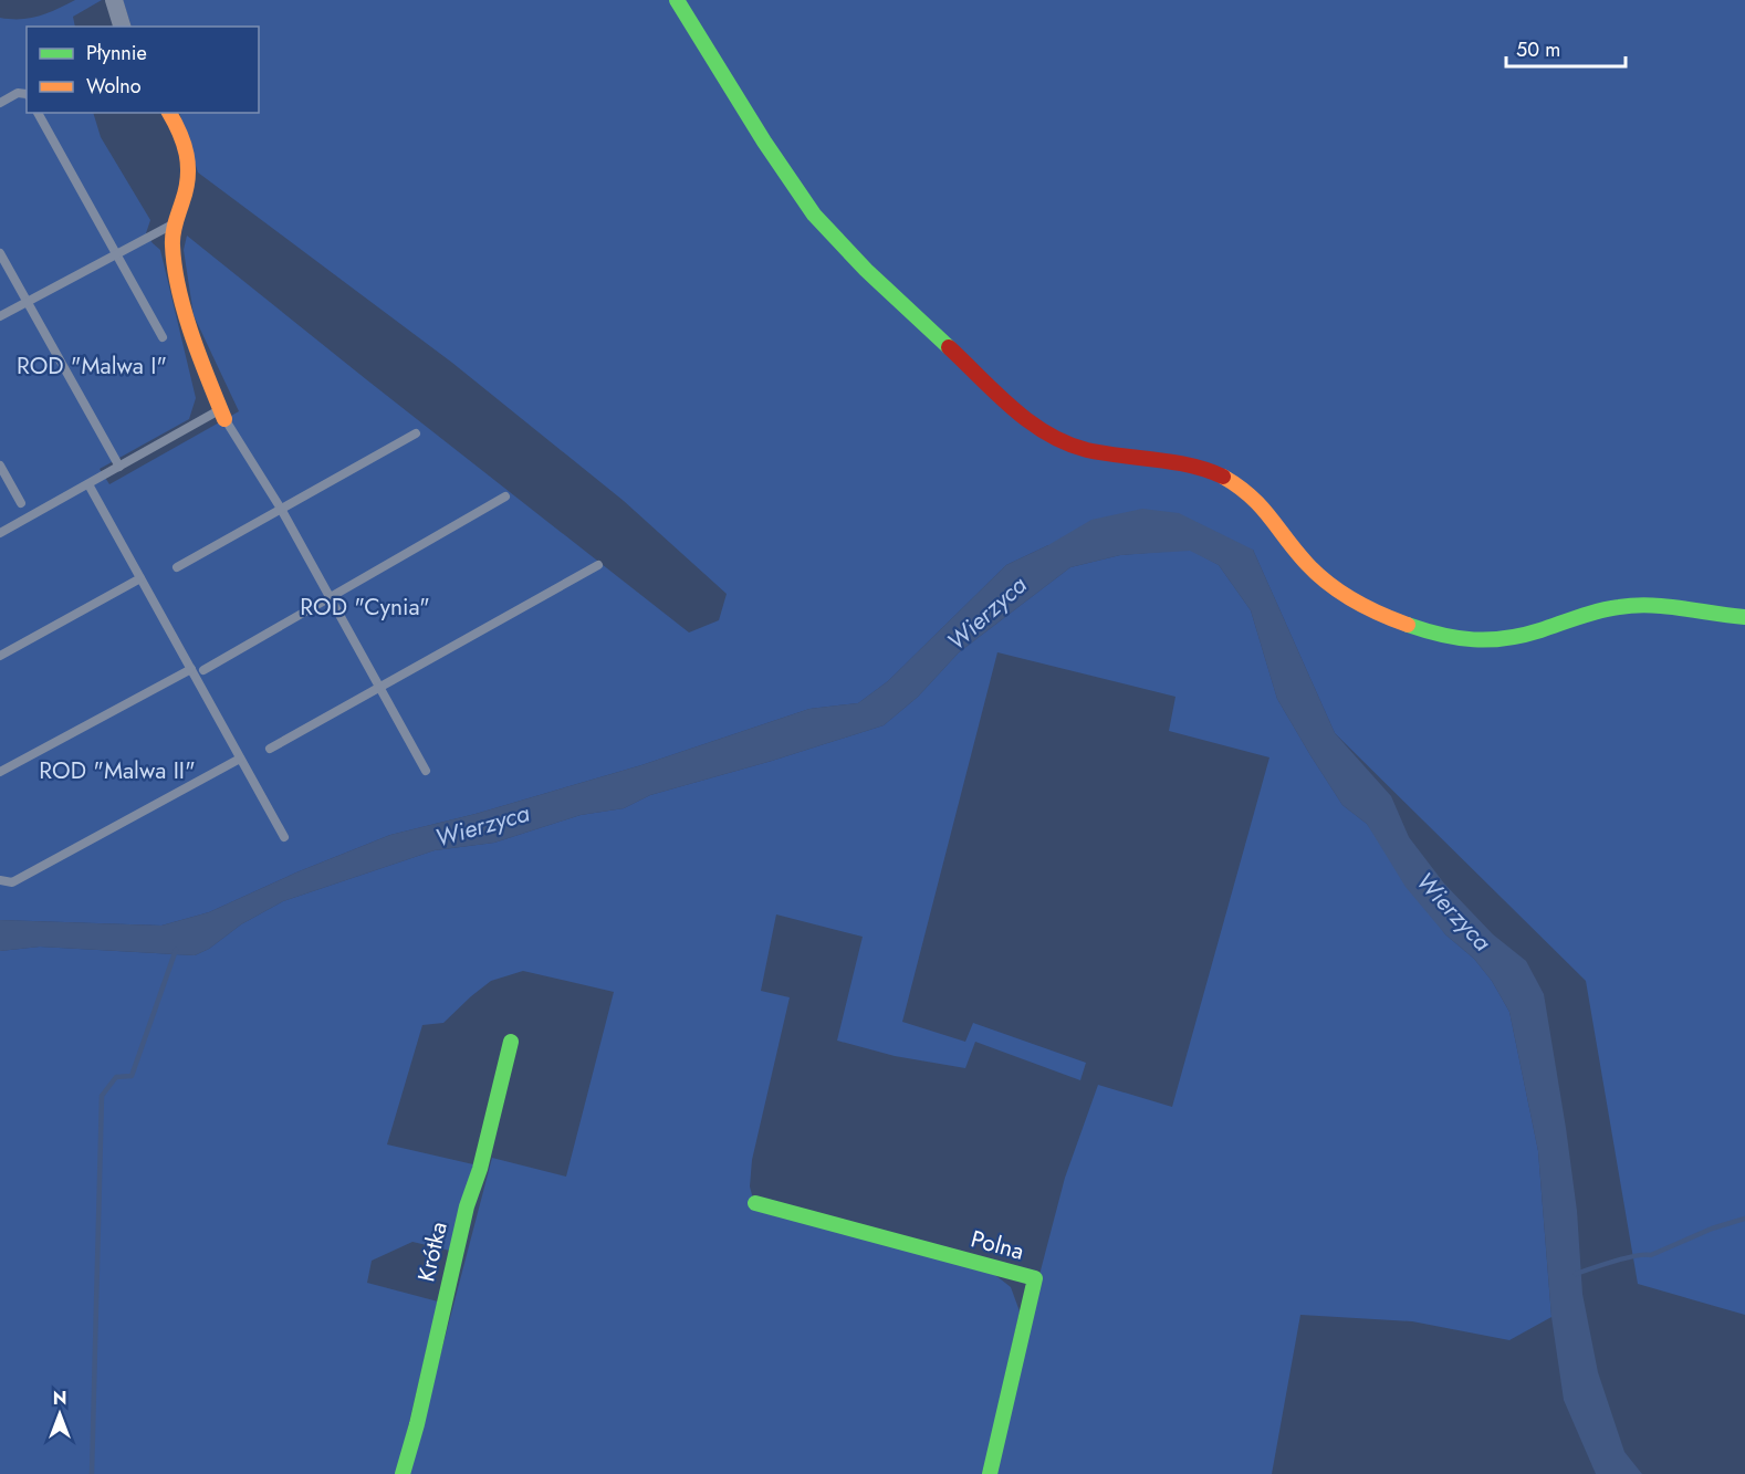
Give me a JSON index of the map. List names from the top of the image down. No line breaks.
{"streets":{"street":["Polna","Krótka"]},"water":["Wierzyca"],"parks":["ROD \"Malwa I\"","ROD \"Cynia\"","ROD \"Malwa II\""],"legend":["Płynnie","Wolno"],"scale_bar":"50 m","north":"top"}
